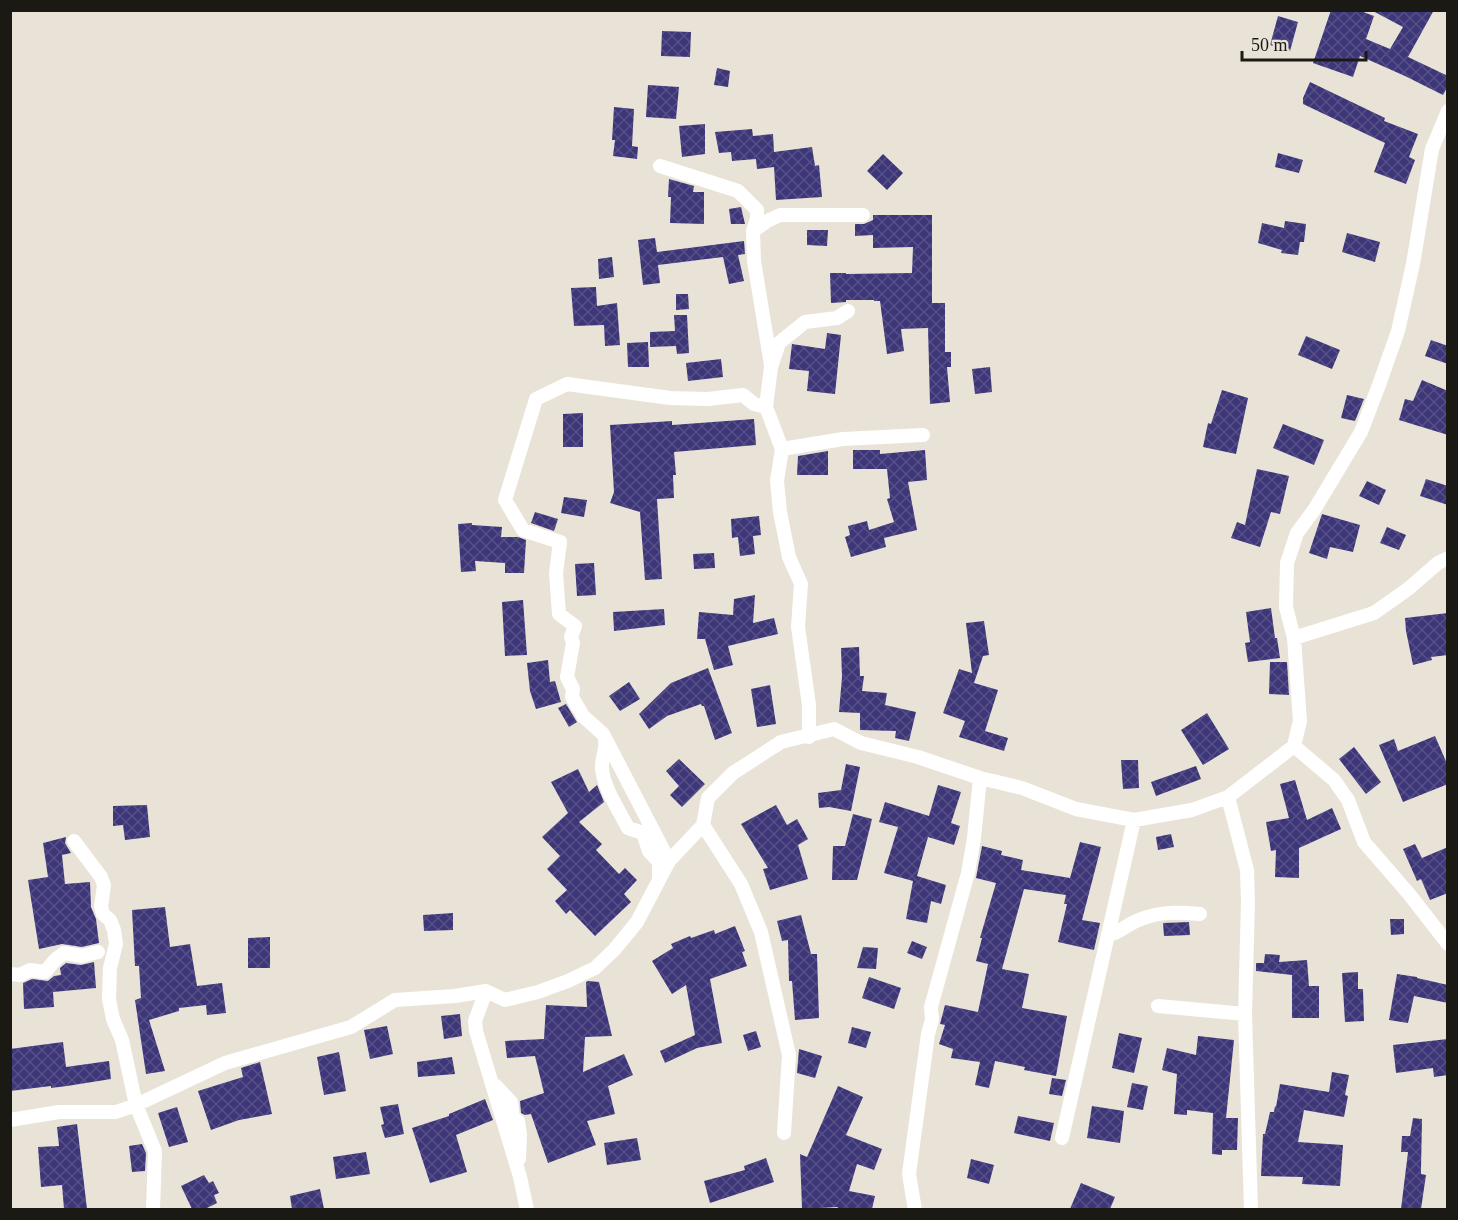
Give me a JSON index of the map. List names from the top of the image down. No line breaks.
{"scale_bar":"50 m"}
